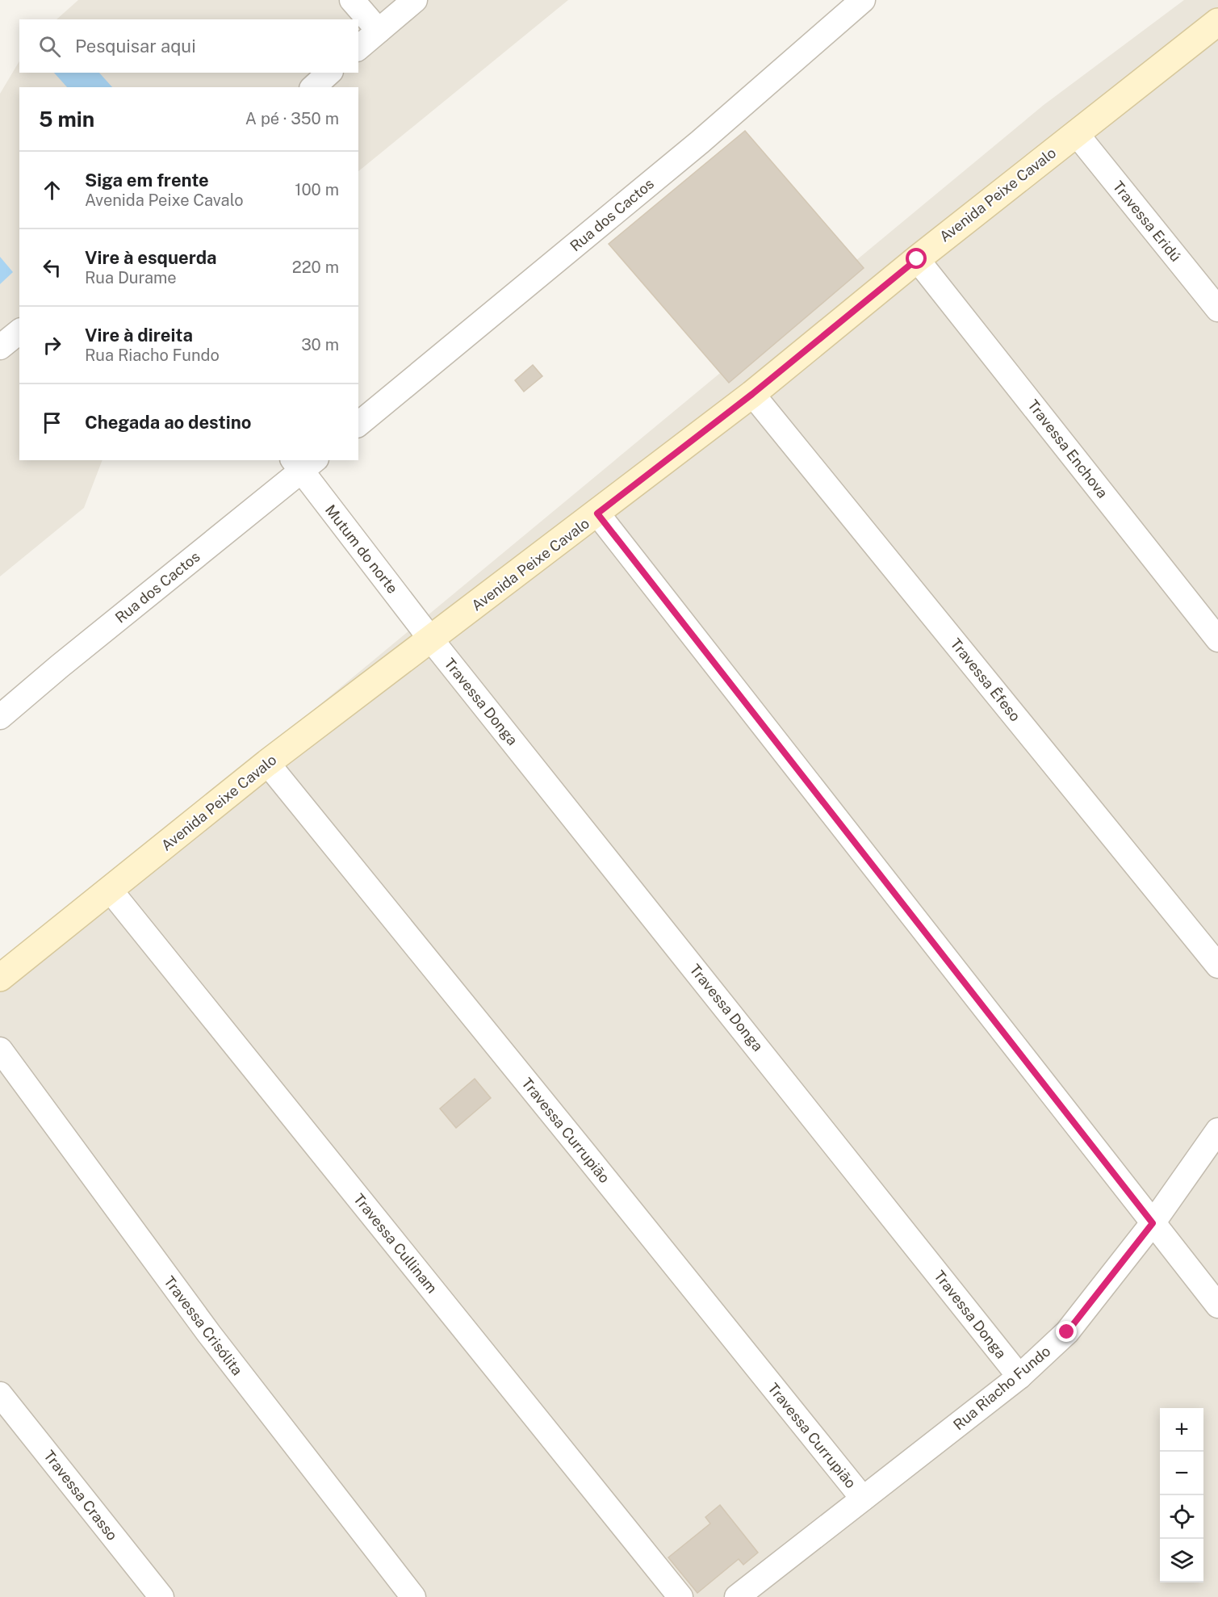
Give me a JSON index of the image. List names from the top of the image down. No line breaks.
{"streets":{"street":["Avenida Peixe Cavalo","Rua dos Cactos","Travessa Eridú","Travessa Enchova","Mutum do norte","Travessa Êfeso","Travessa Donga","Travessa Currupião","Travessa Cullinam","Travessa Crisólita","Rua Riacho Fundo","Travessa Crasso"]},"crossings":[["Avenida Peixe Cavalo","Travessa Eridú"],["Avenida Peixe Cavalo","Travessa Enchova"],["Avenida Peixe Cavalo","Mutum do norte"],["Avenida Peixe Cavalo","Travessa Êfeso"],["Avenida Peixe Cavalo","Travessa Donga"],["Avenida Peixe Cavalo","Travessa Currupião"],["Avenida Peixe Cavalo","Travessa Cullinam"],["Rua dos Cactos","Mutum do norte"],["Mutum do norte","Travessa Donga"],["Travessa Donga","Rua Riacho Fundo"],["Travessa Currupião","Rua Riacho Fundo"]],"page":{"search":"Pesquisar aqui","heading":["5 min","A pé · 350 m"],"list":[["Siga em frente","Avenida Peixe Cavalo","100 m"],["Vire à esquerda","Rua Durame","220 m"],["Vire à direita","Rua Riacho Fundo","30 m"],"Chegada ao destino"],"map_buttons":["+","−"]}}
